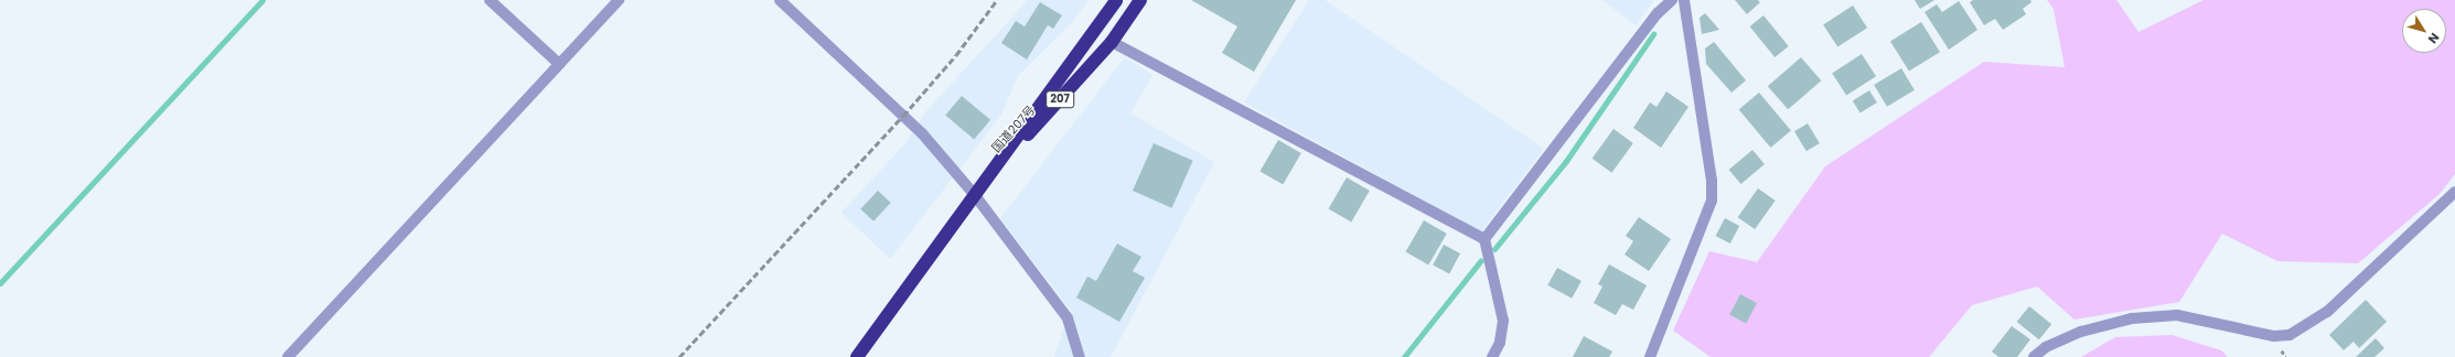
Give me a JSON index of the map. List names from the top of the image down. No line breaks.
{"streets":{"highway":["207","国道207号"]},"north":"bottom right"}
